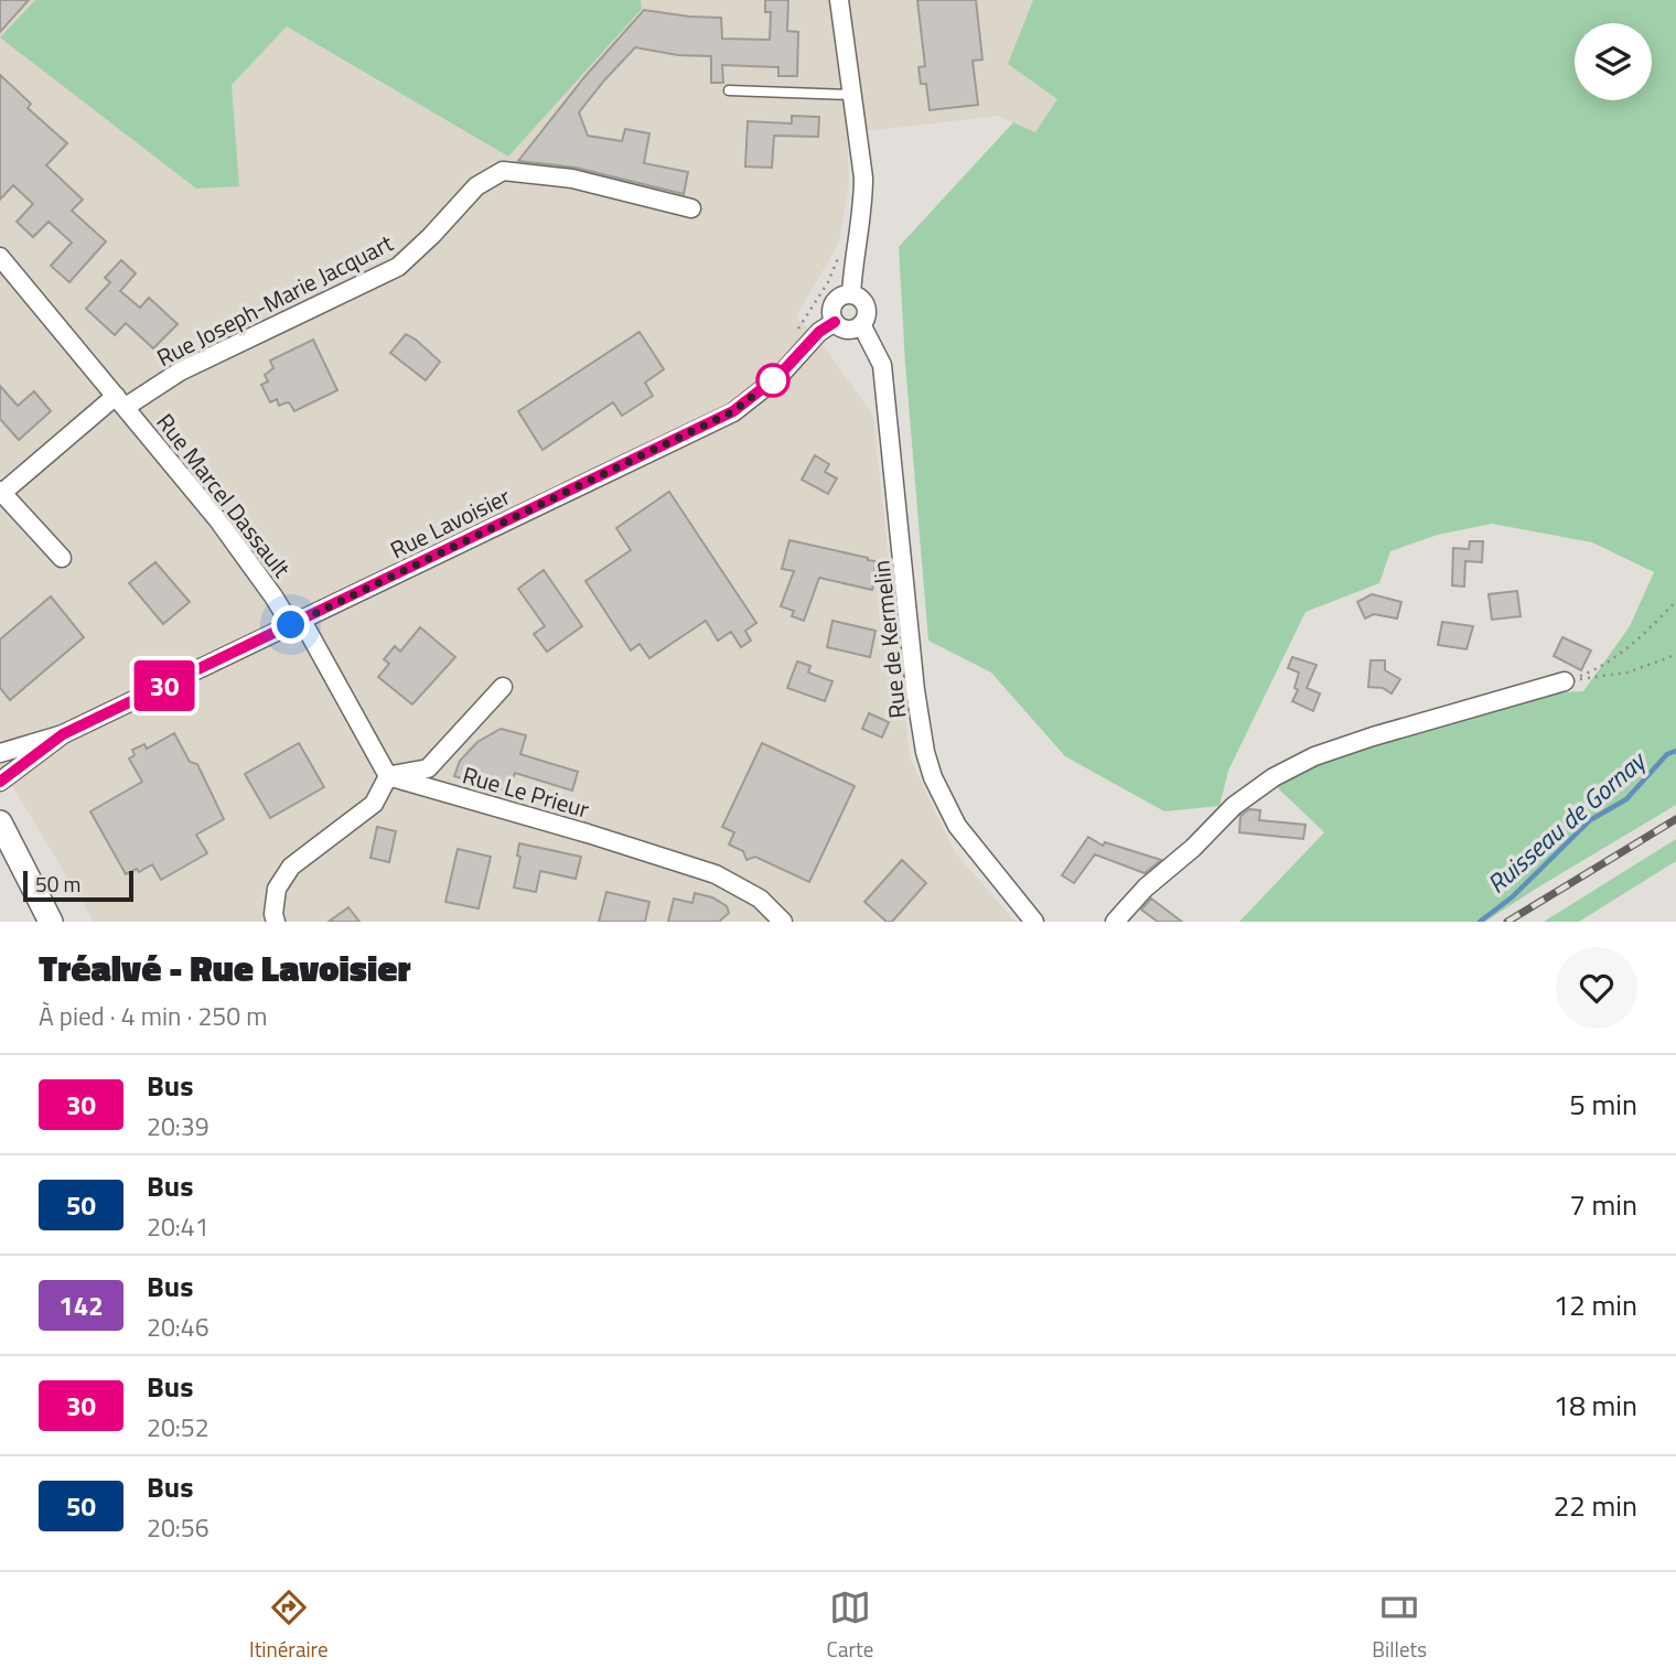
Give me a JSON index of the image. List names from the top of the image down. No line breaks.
{"streets":{"street":["Rue Joseph-Marie Jacquart","Rue Marcel Dassault","Rue Lavoisier","Rue de Kermelin","Rue Le Prieur"]},"crossings":[["Rue Joseph-Marie Jacquart","Rue Marcel Dassault"],["Rue Marcel Dassault","Rue Lavoisier"],["Rue Marcel Dassault","Rue Le Prieur"],["Rue Lavoisier","Rue de Kermelin"]],"water":["Ruisseau de Gornay"],"lines":["bus line 30"],"scale_bar":"50 m","page":{"on_map":"30","scale":"50 m","heading":["Tréalvé - Rue Lavoisier","À pied · 4 min · 250 m"],"list":[{"mark":"30","name":"Bus","note":"20:39","value":"5 min"},{"mark":"50","name":"Bus","note":"20:41","value":"7 min"},{"mark":"142","name":"Bus","note":"20:46","value":"12 min"},{"mark":"30","name":"Bus","note":"20:52","value":"18 min"},{"mark":"50","name":"Bus","note":"20:56","value":"22 min"}],"tabs":["Itinéraire","Carte","Billets"]}}
